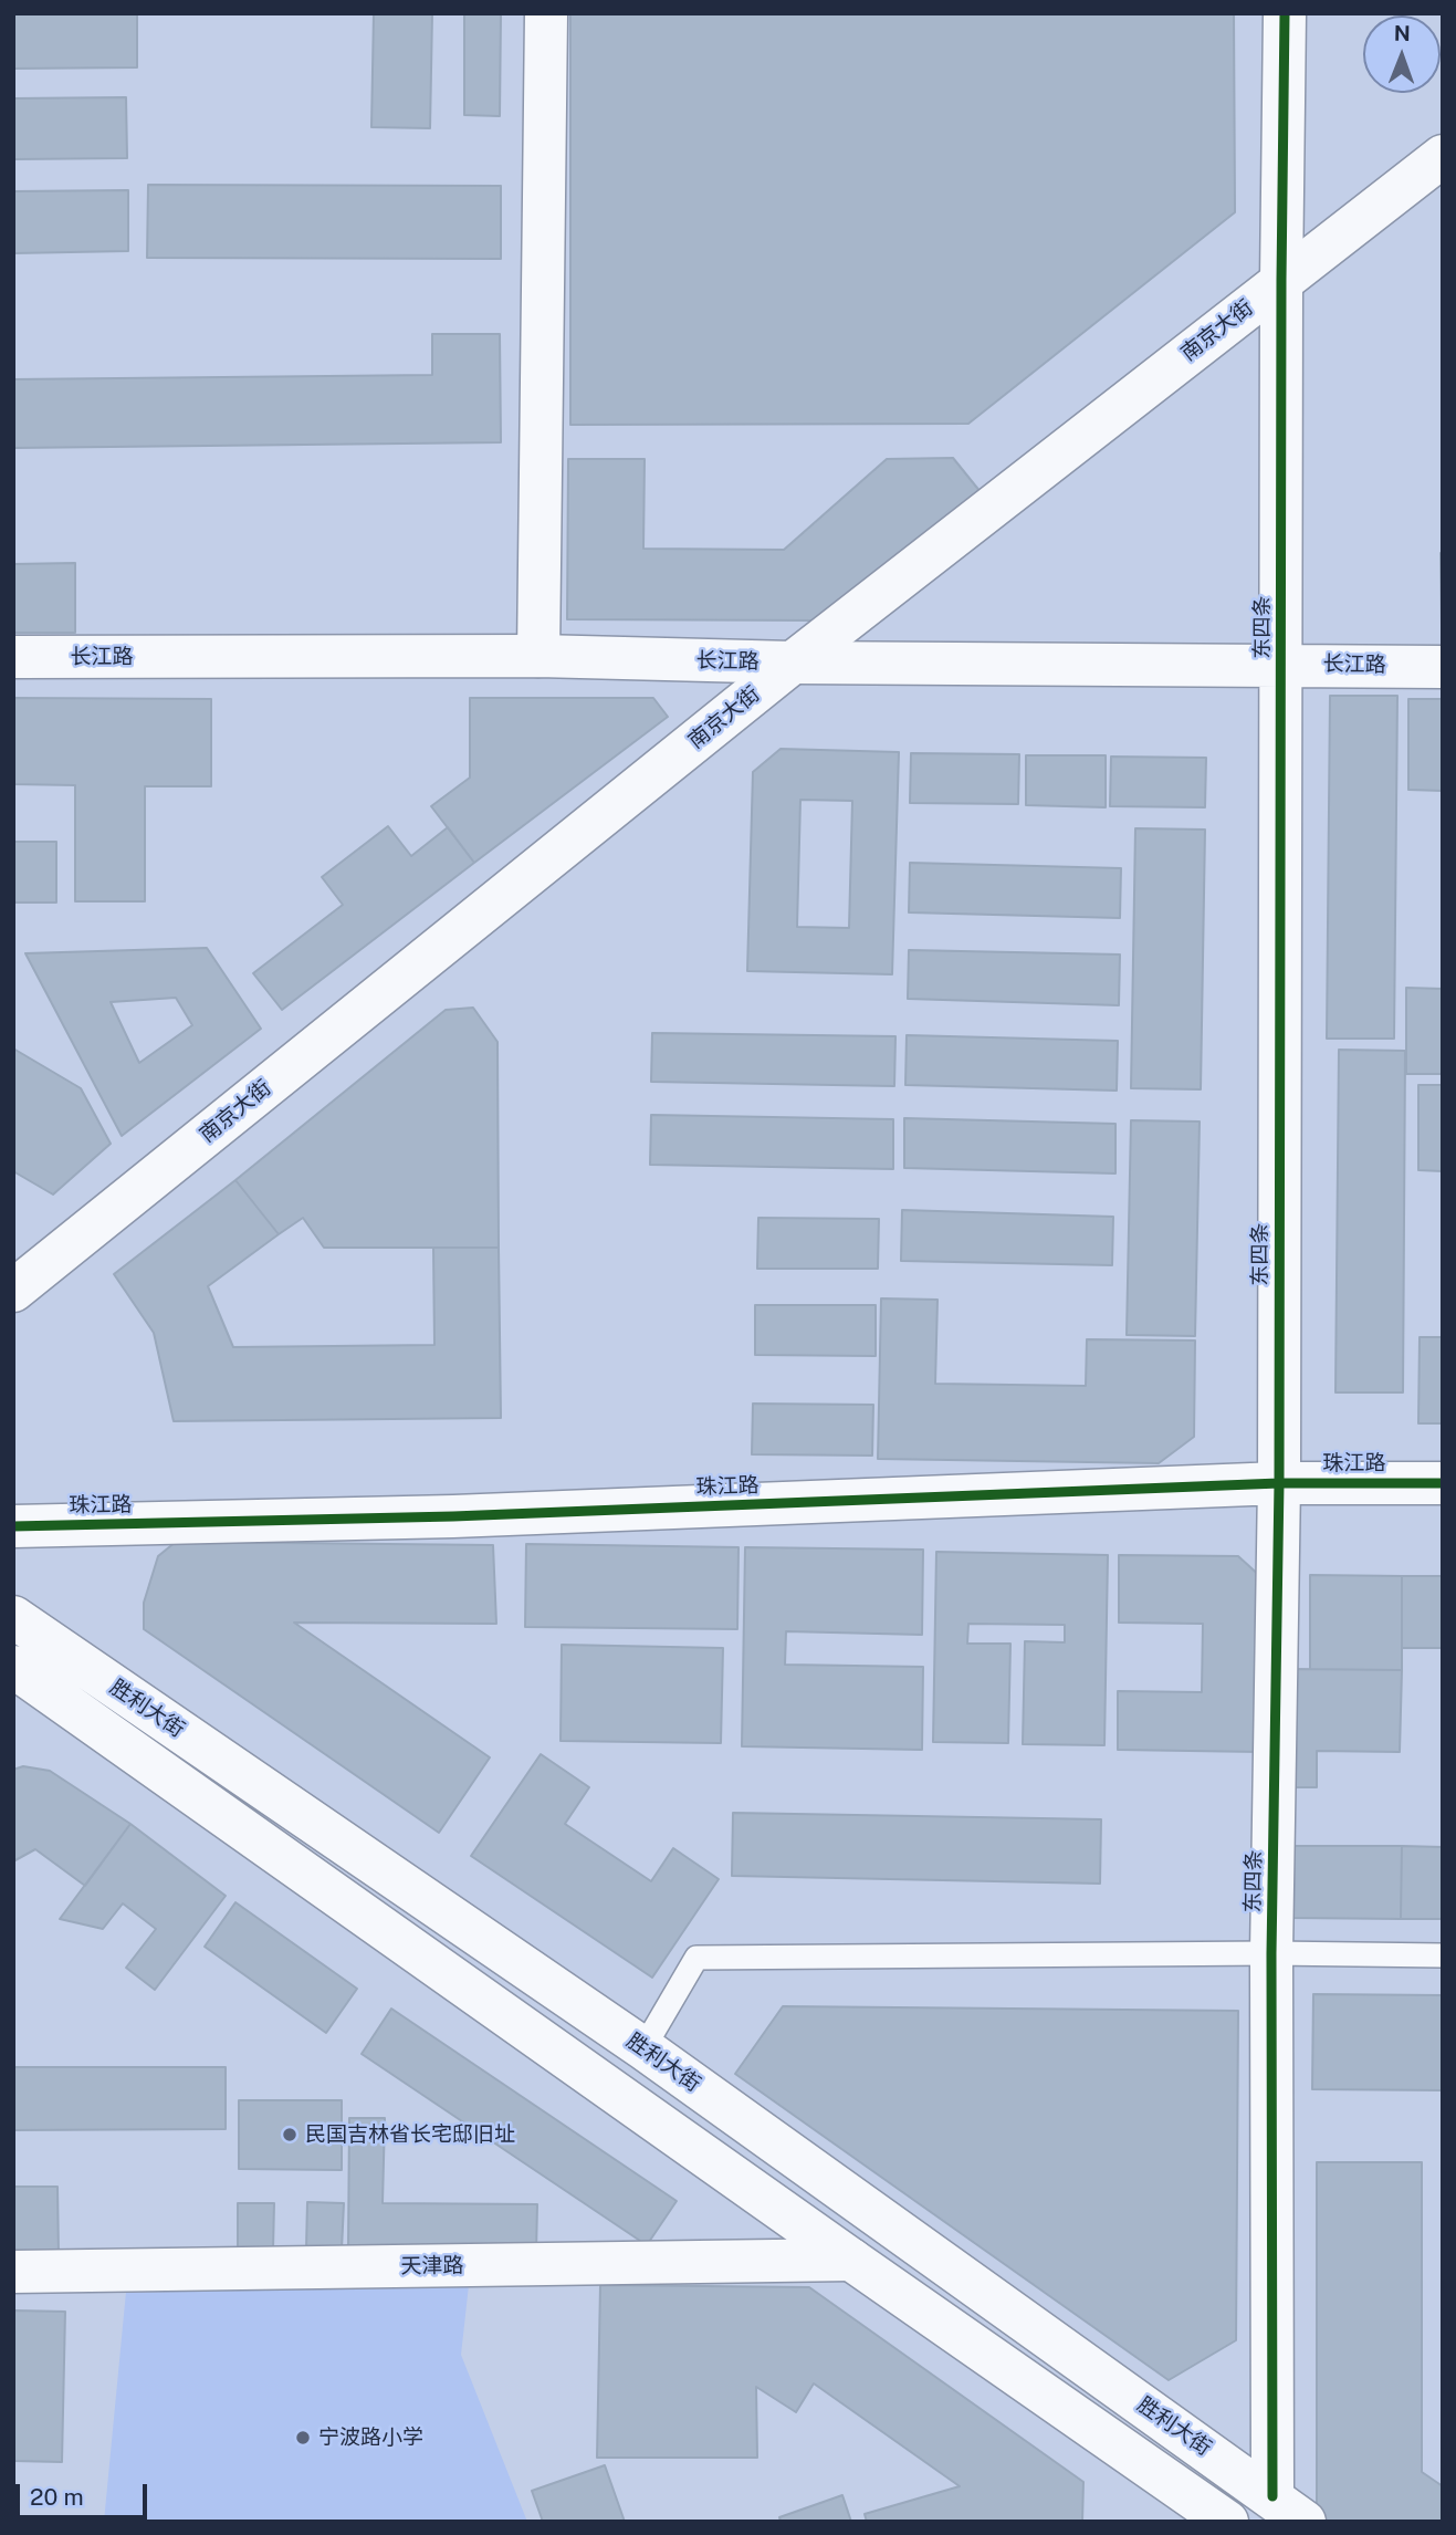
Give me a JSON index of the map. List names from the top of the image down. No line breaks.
{"streets":{"street":["南京大街","东四条","长江路","珠江路","胜利大街","天津路"]},"crossings":[["南京大街","东四条"],["南京大街","长江路"],["东四条","长江路"],["东四条","珠江路"],["东四条","胜利大街"],["胜利大街","天津路"]],"places":["民国吉林省长宅邸旧址","宁波路小学"],"scale_bar":"20 m","north":"top"}
